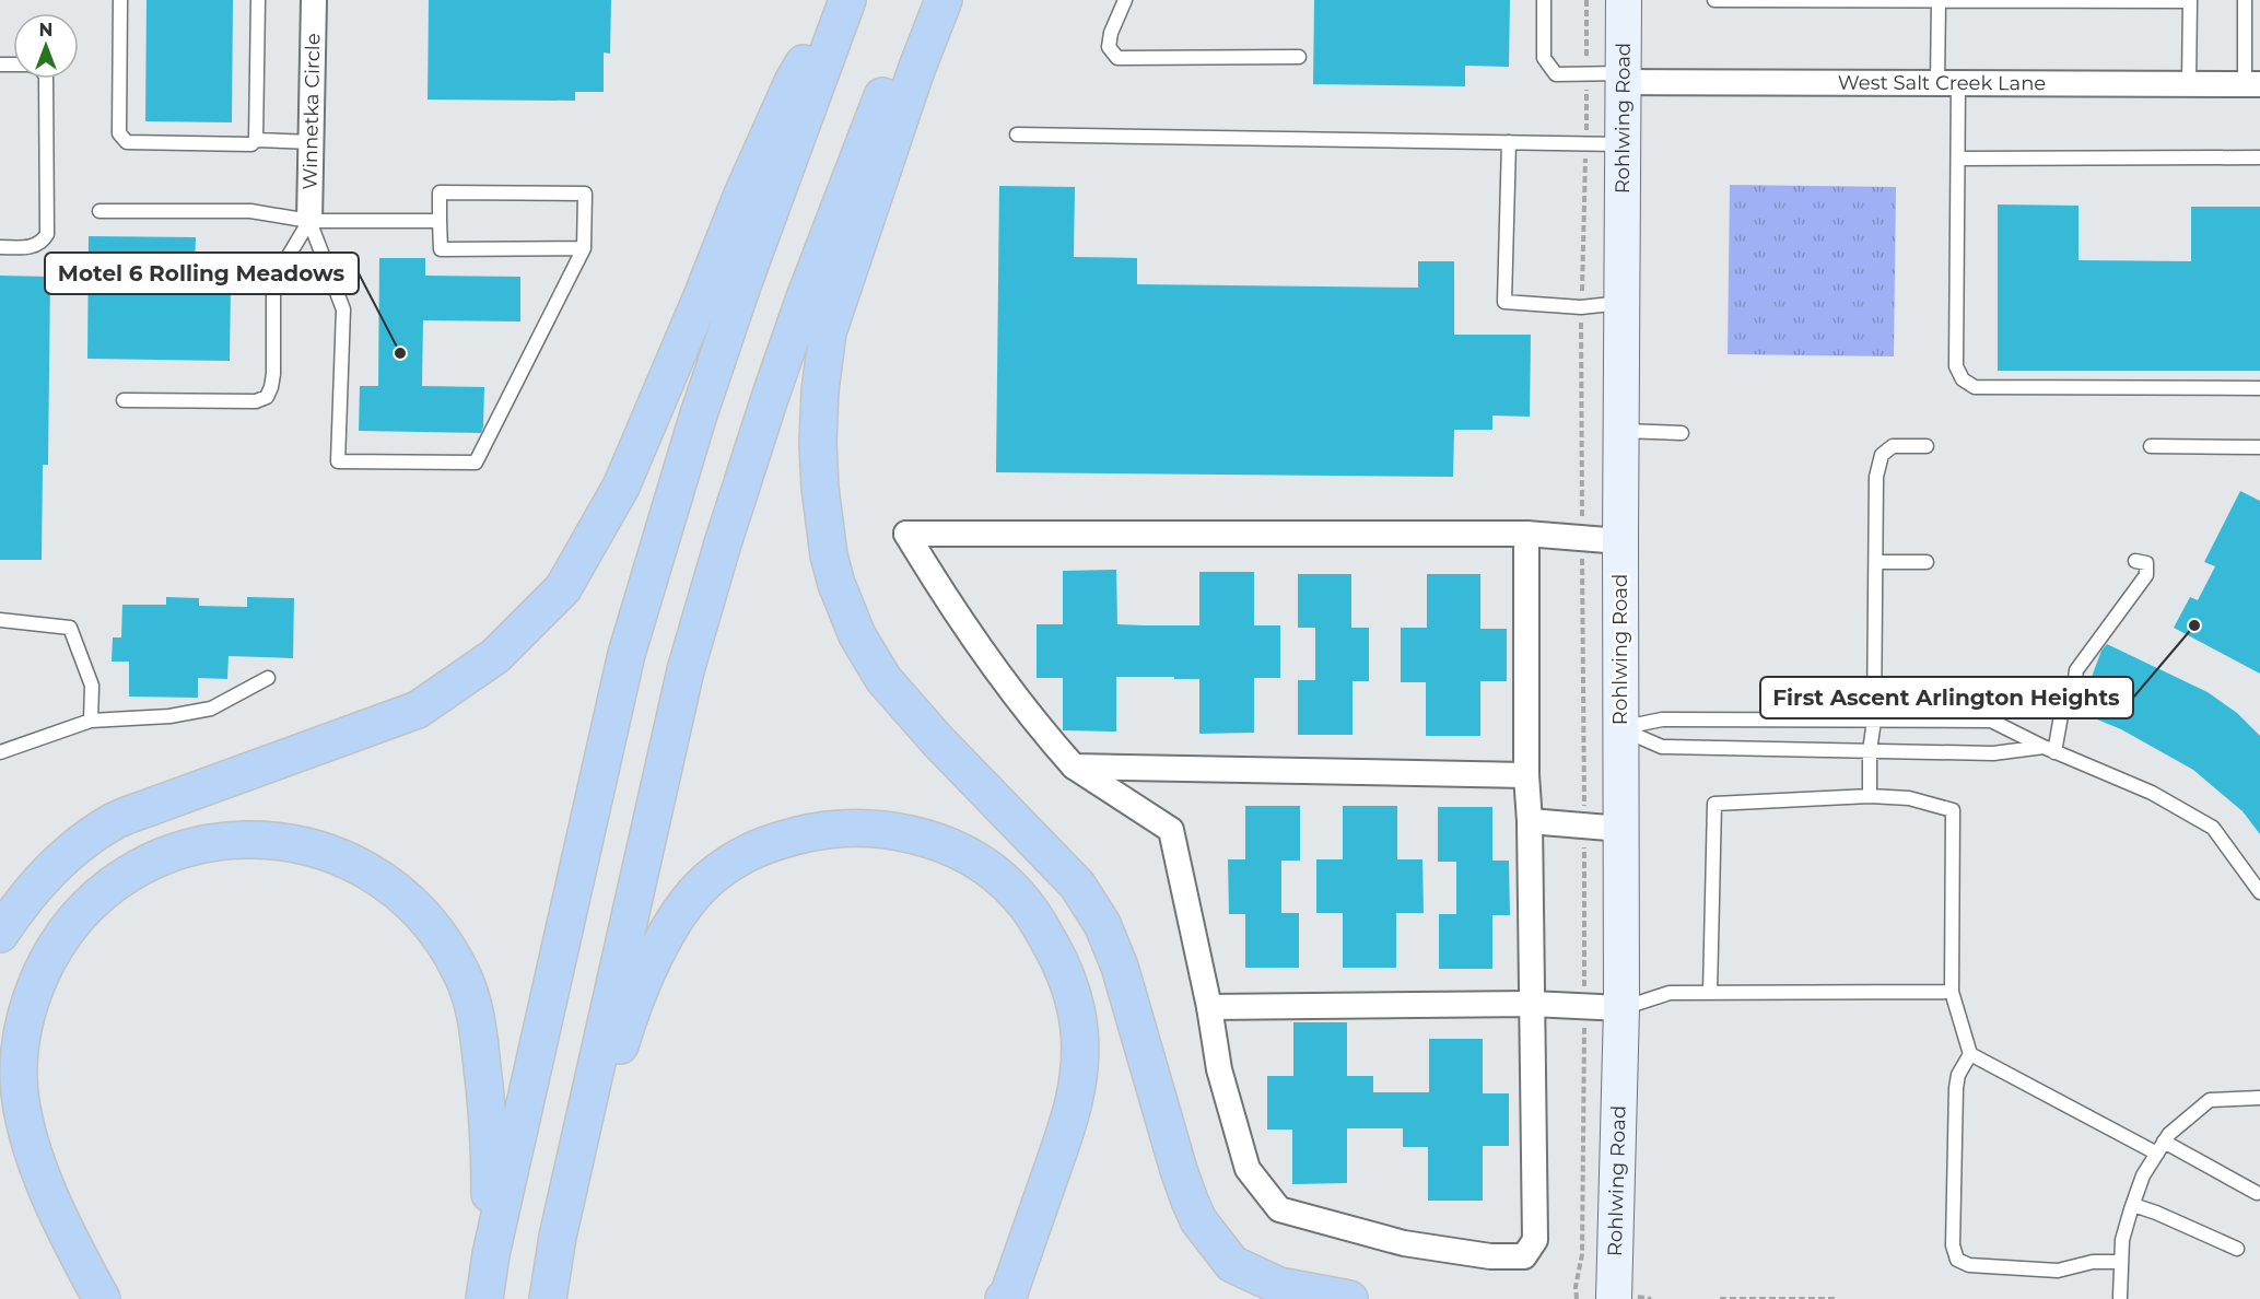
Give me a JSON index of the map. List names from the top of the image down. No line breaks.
{"streets":{"main road":["Rohlwing Road"],"street":["West Salt Creek Lane","Winnetka Circle"]},"crossings":[["West Salt Creek Lane","Rohlwing Road"]],"places":["Motel 6 Rolling Meadows","First Ascent Arlington Heights"],"north":"top"}
